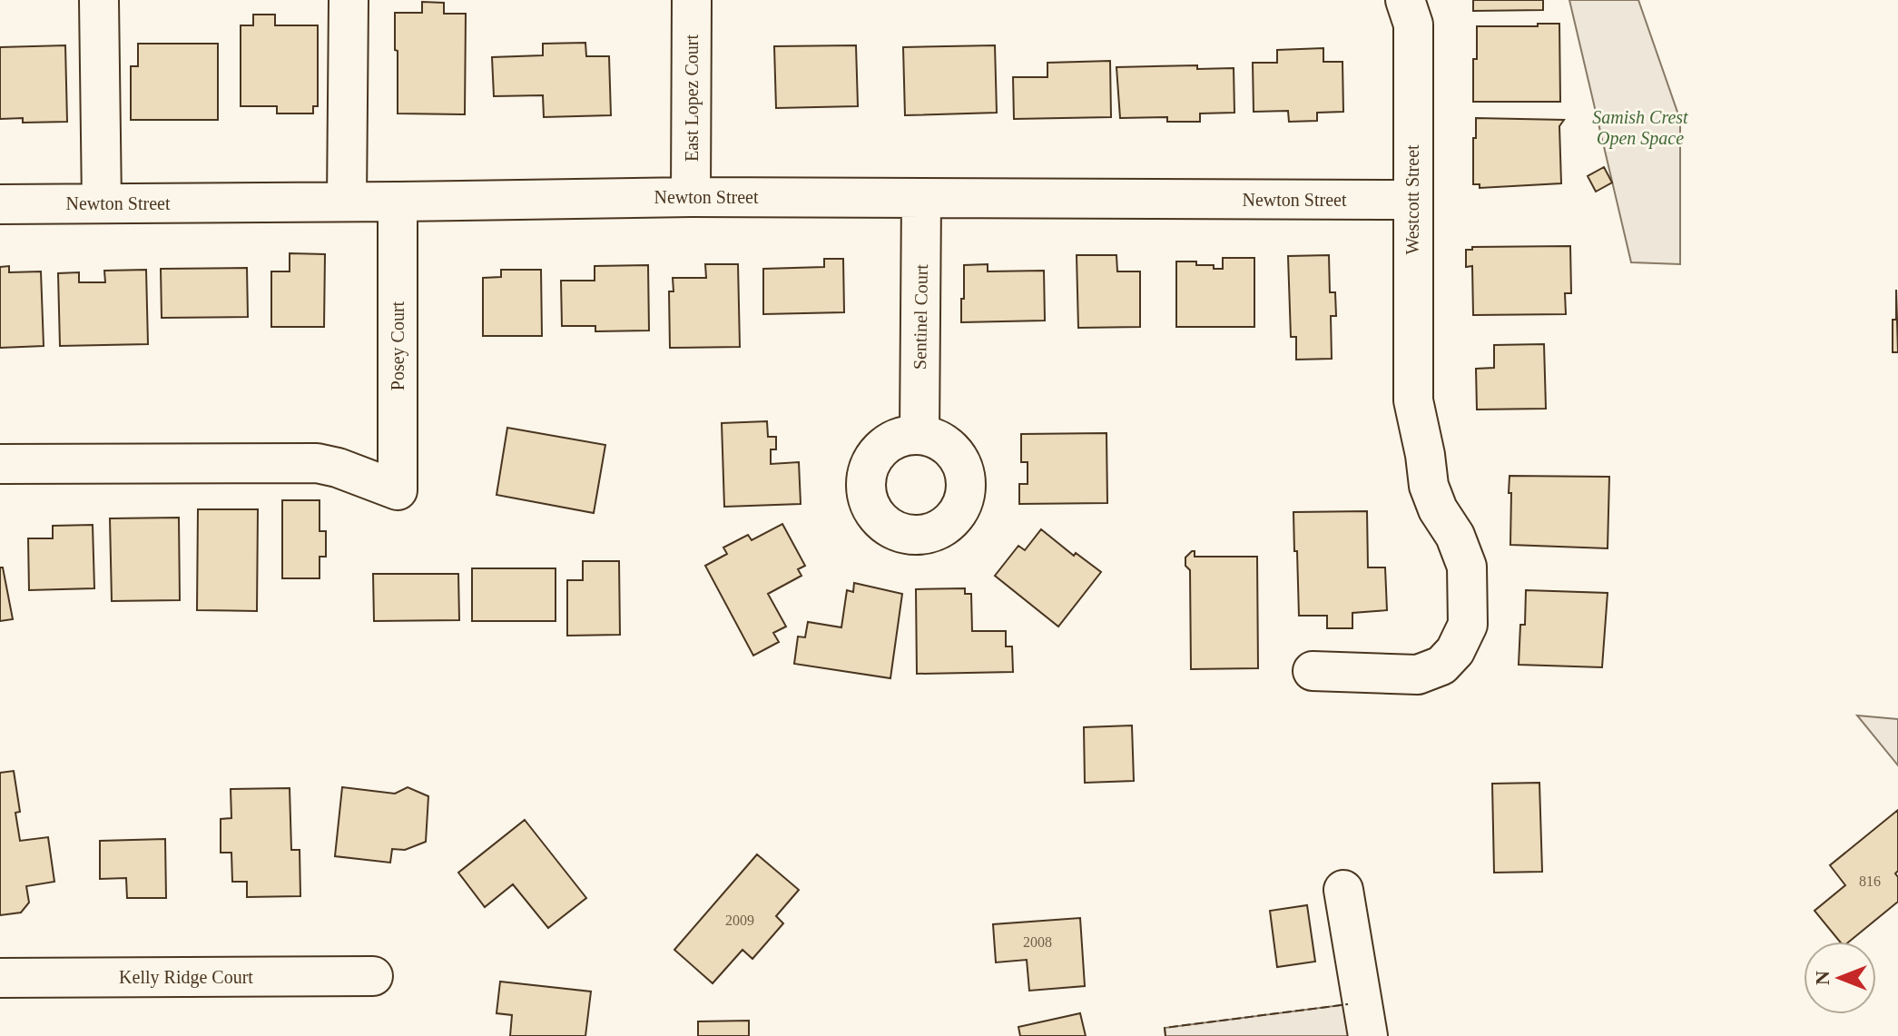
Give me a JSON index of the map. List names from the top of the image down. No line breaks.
{"streets":{"street":["East Lopez Court","Newton Street","Westcott Street","Sentinel Court","Posey Court","Kelly Ridge Court"]},"crossings":[["East Lopez Court","Newton Street"],["Newton Street","Westcott Street"],["Newton Street","Sentinel Court"],["Newton Street","Posey Court"]],"parks":["Samish Crest Open Space"],"house_numbers":["816","2009","2008"],"north":"left"}
